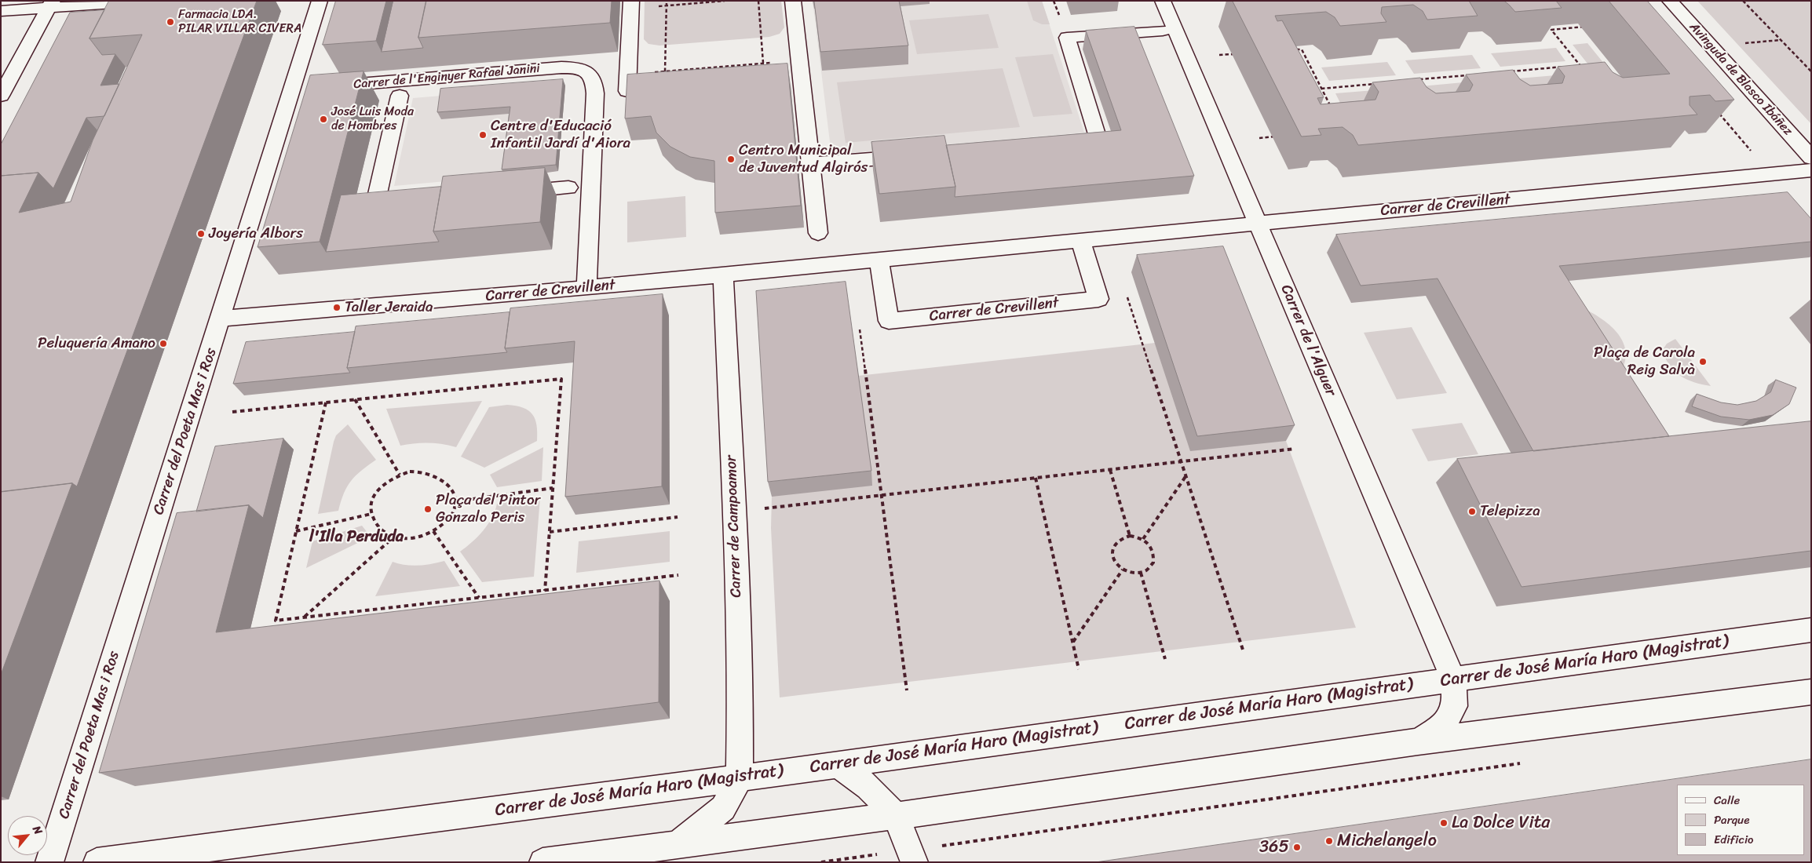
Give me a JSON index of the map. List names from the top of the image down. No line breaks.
{"streets":{"street":["Carrer de l'Enginyer Rafael Janini","Avinguda de Blasco Ibáñez","Carrer de Crevillent","Carrer de l'Alguer","Carrer del Poeta Mas i Ros","Carrer de Campoamor","Carrer de José María Haro (Magistrat)"]},"crossings":[["Carrer de l'Enginyer Rafael Janini","Carrer de Crevillent"],["Carrer de Crevillent","Carrer de l'Alguer"],["Carrer de Crevillent","Carrer del Poeta Mas i Ros"],["Carrer de Crevillent","Carrer de Campoamor"],["Carrer de l'Alguer","Carrer de José María Haro (Magistrat)"],["Carrer de Campoamor","Carrer de José María Haro (Magistrat)"]],"districts":["l'Illa Perduda"],"places":["Farmacia LDA. PILAR VILLAR CIVERA","José Luis Moda de Hombres","Centre d'Educació Infantil Jardí d'Aiora","Centro Municipal de Juventud Algirós","Joyería Albors","Taller Jeraida","Peluquería Amano","Plaça de Carola Reig Salvà","Plaça del Pintor Gonzalo Peris","Telepizza","La Dolce Vita","Michelangelo","365"],"legend":["Calle","Parque","Edificio"],"north":"top right"}
